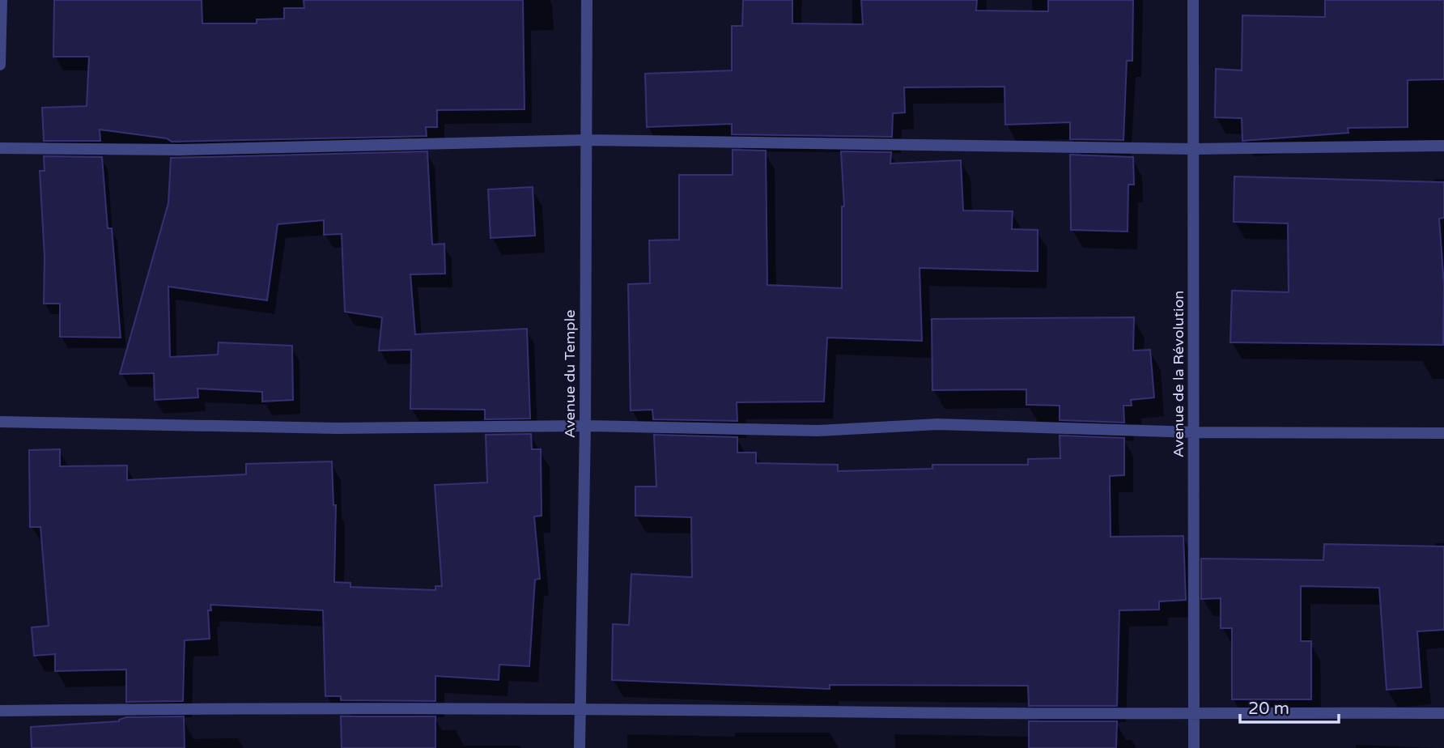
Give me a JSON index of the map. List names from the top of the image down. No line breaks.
{"streets":{"street":["Avenue du Temple","Avenue de la Révolution"]},"scale_bar":"20 m"}
